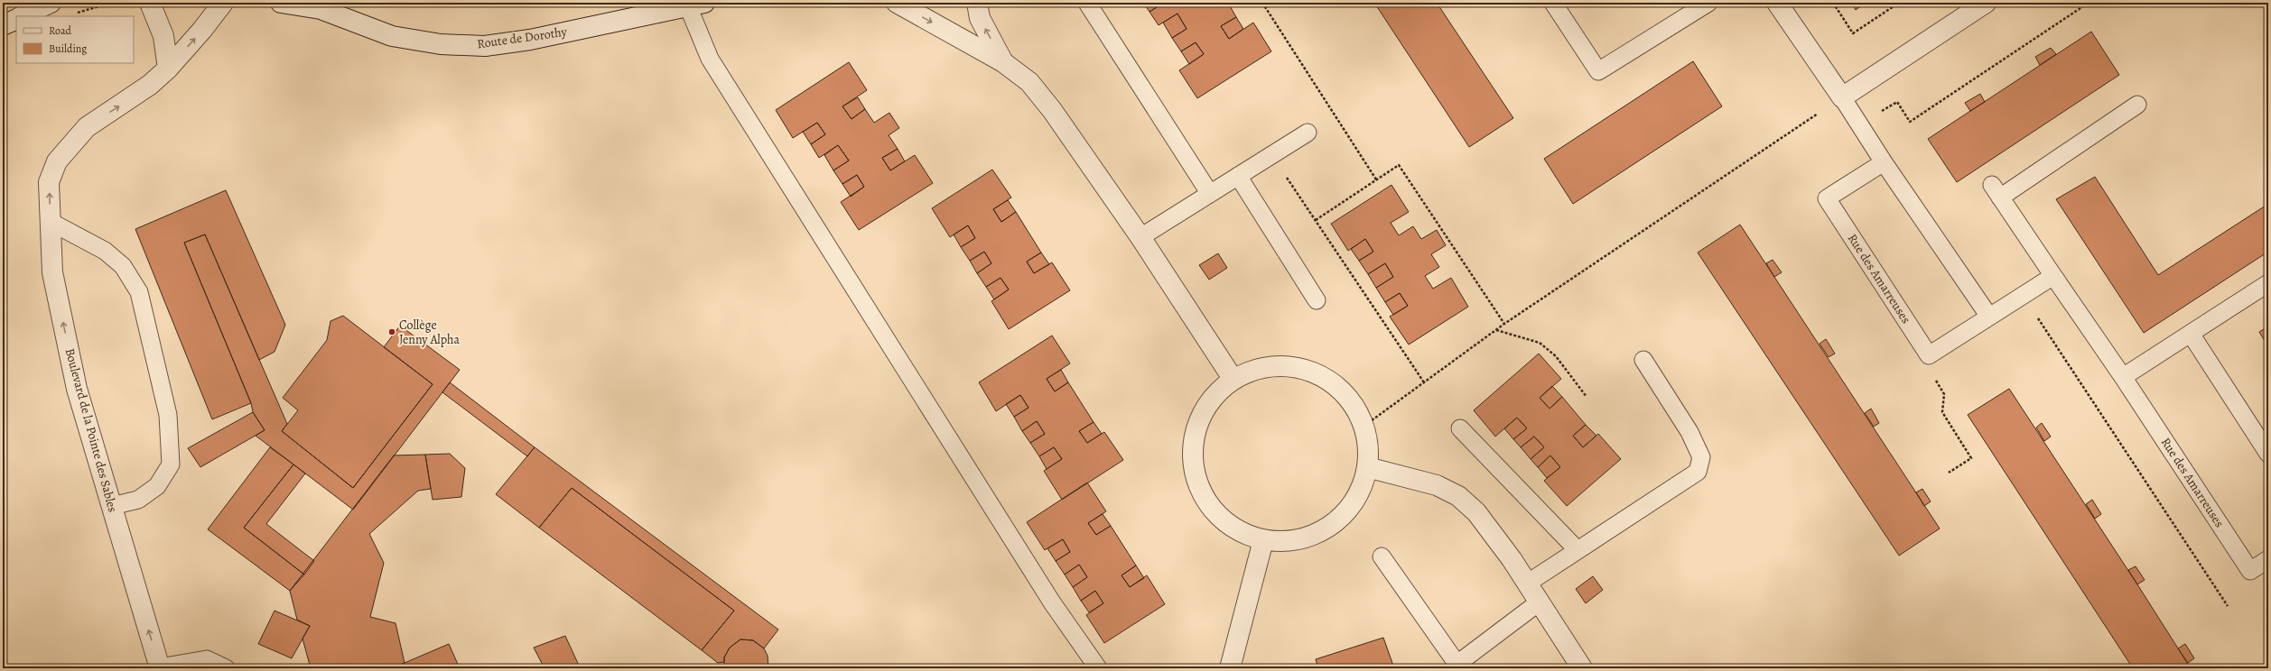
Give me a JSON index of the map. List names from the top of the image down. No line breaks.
{"streets":{"street":["Route de Dorothy","Boulevard de la Pointe des Sables"],"lane":["Rue des Amarreuses"]},"one_way":["Boulevard de la Pointe des Sables"],"places":["Collège Jenny Alpha"],"legend":["Road","Building"]}
